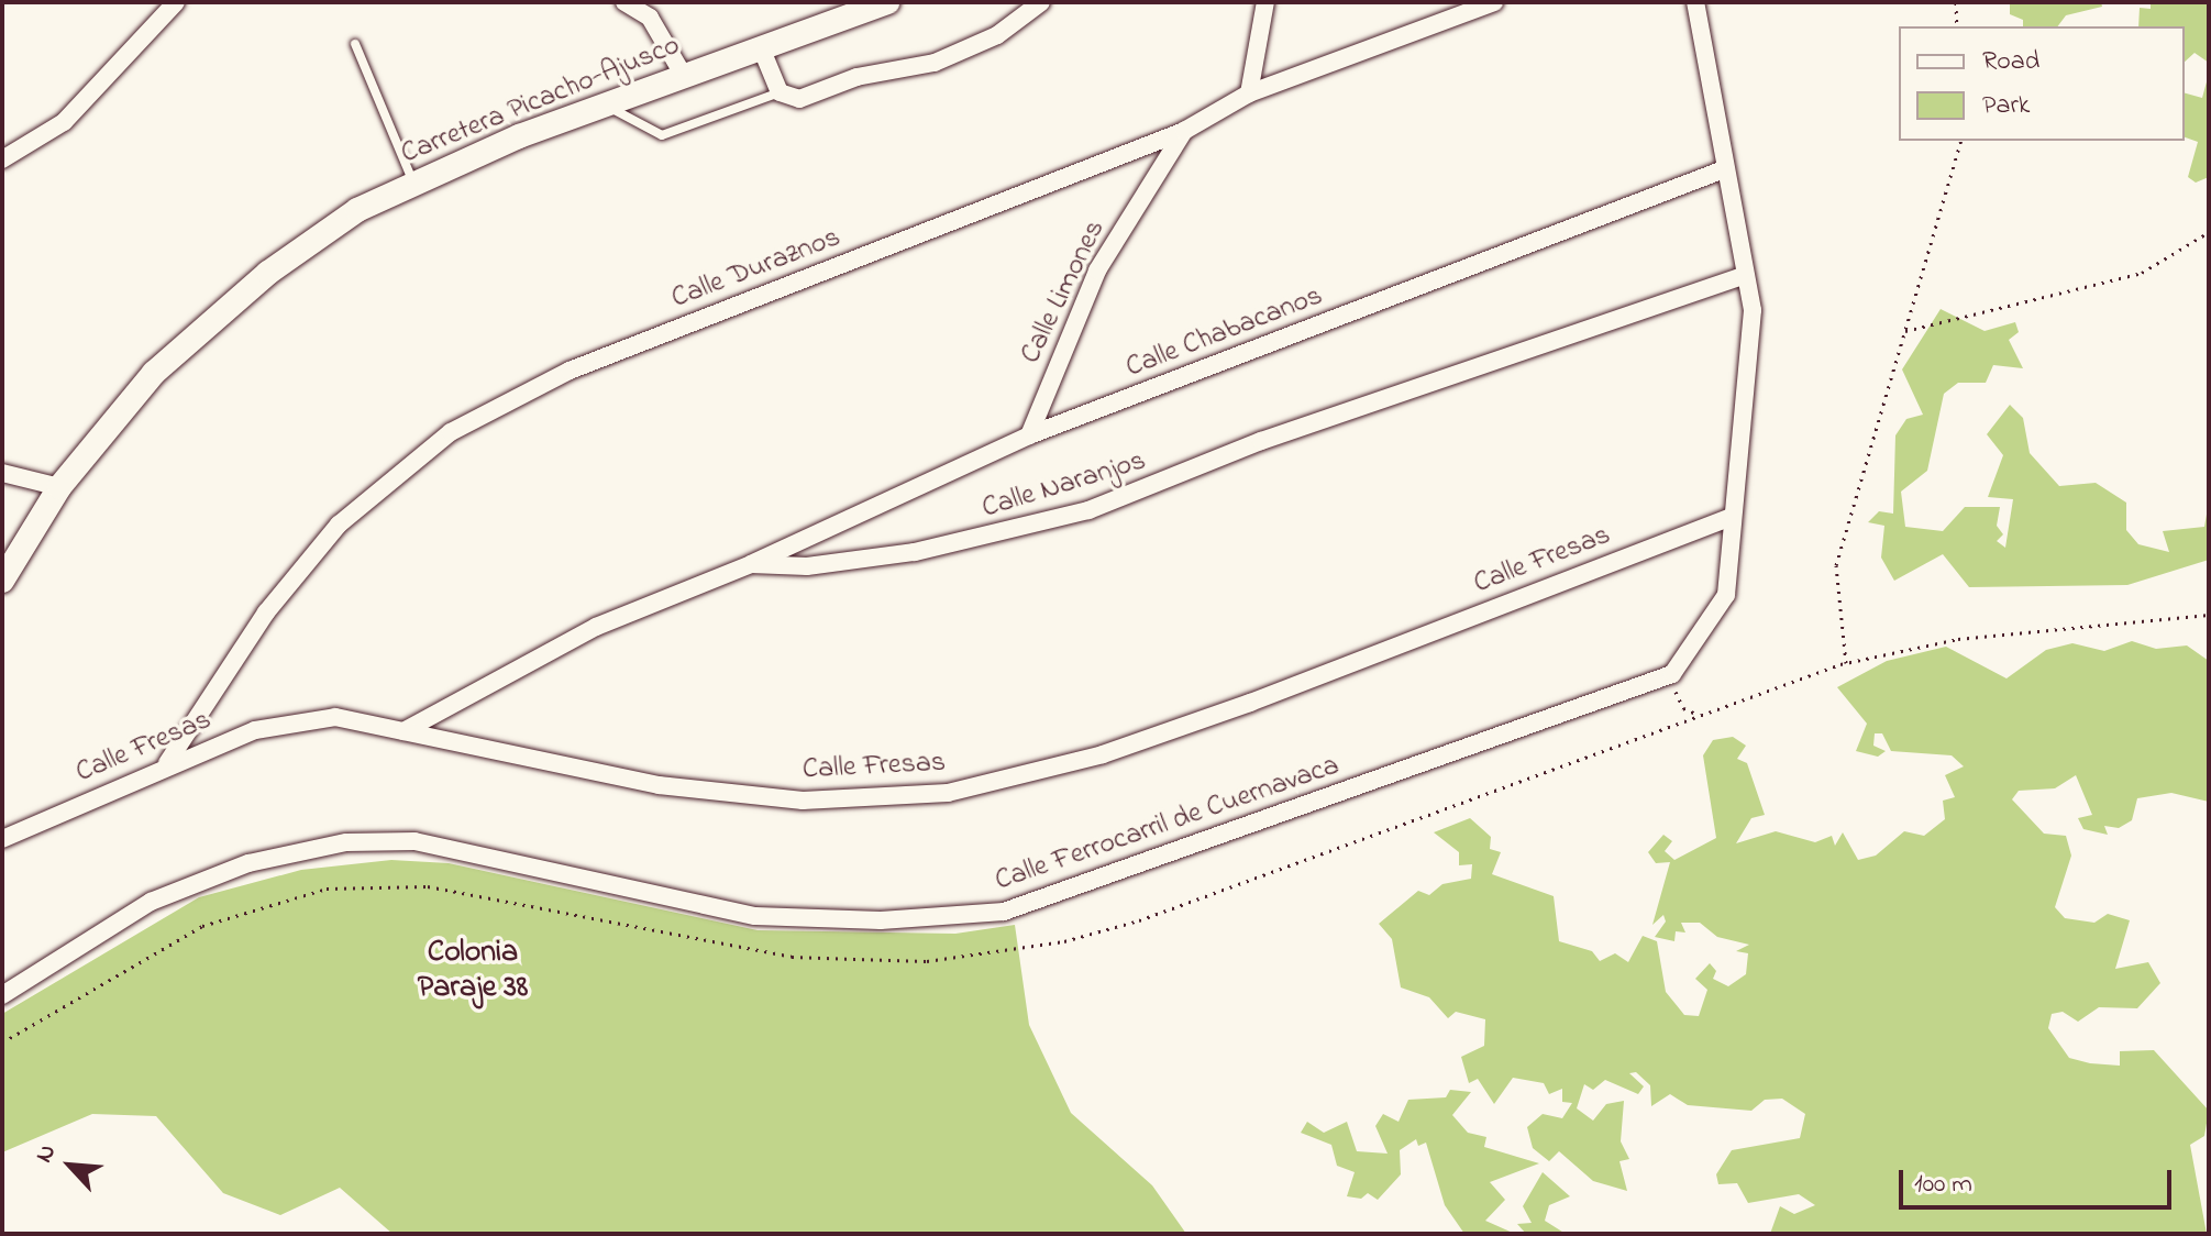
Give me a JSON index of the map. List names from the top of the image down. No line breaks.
{"streets":{"main road":["Carretera Picacho-Ajusco"],"street":["Calle Duraznos","Calle Limones","Calle Chabacanos","Calle Naranjos","Calle Fresas","Calle Ferrocarril de Cuernavaca"]},"crossings":[["Calle Duraznos","Calle Limones"],["Calle Duraznos","Calle Fresas"],["Calle Limones","Calle Chabacanos"],["Calle Chabacanos","Calle Naranjos"],["Calle Naranjos","Calle Fresas"]],"districts":["Colonia Paraje 38"],"legend":["Road","Park"],"scale_bar":"100 m","north":"top left"}
